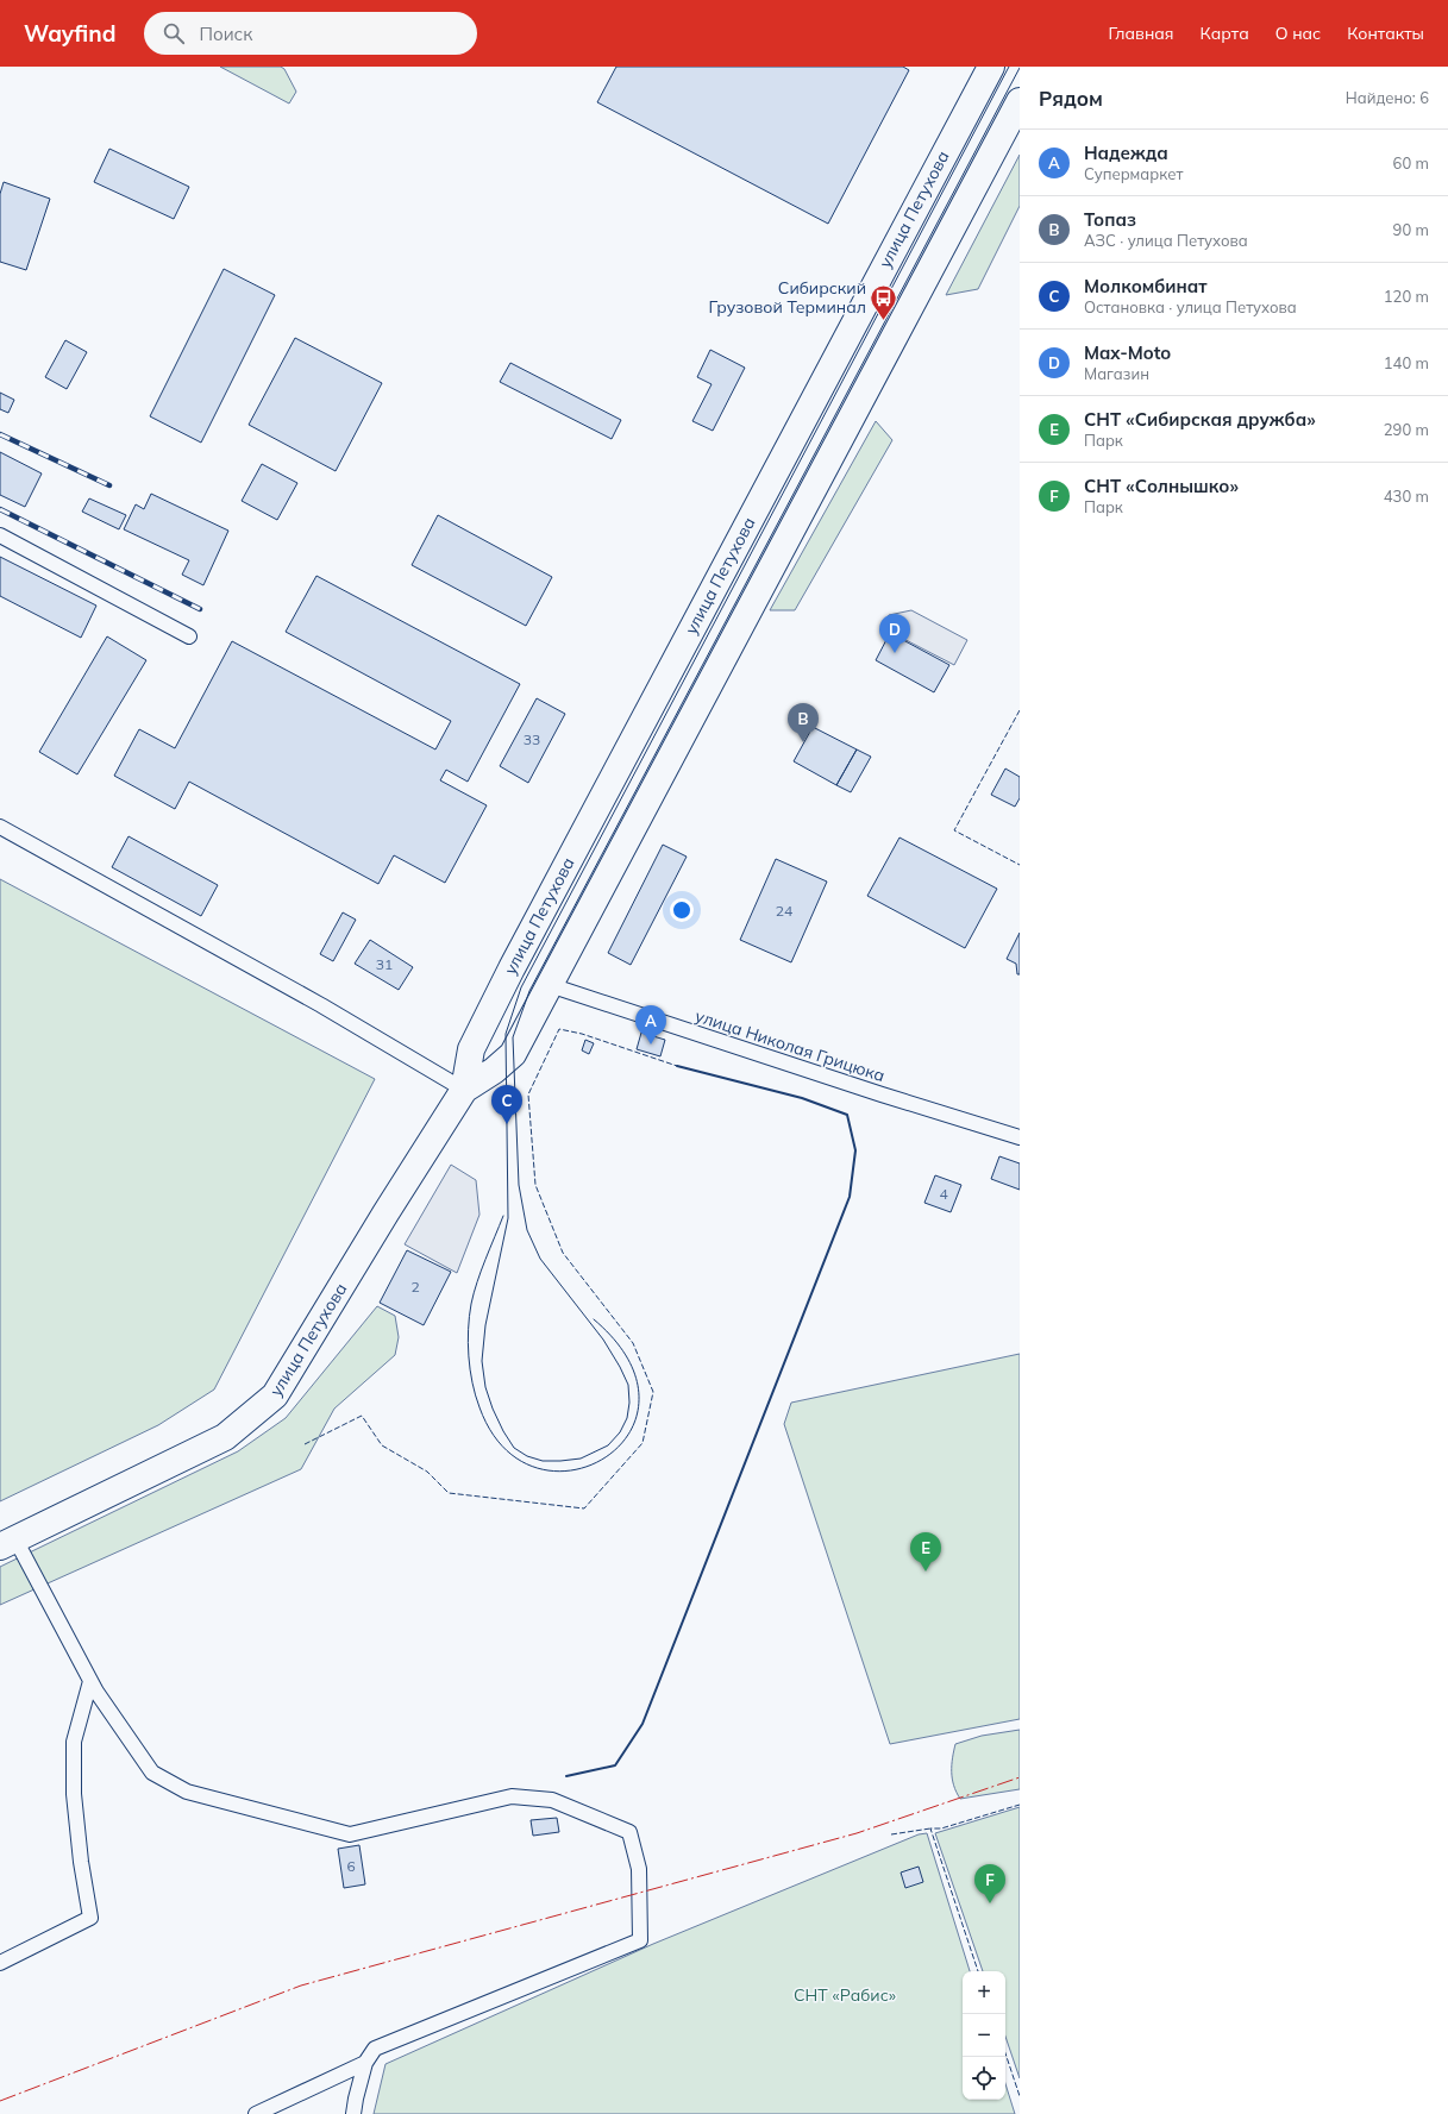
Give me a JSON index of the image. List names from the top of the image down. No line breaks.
{"streets":{"highway":["улица Петухова"],"street":["улица Николая Грицюка"]},"crossings":[["улица Петухова","улица Николая Грицюка"]],"parks":["СНТ «Рабис»"],"places":{"bus stop":["Сибирский Грузовой Терминал"]},"house_numbers":["33","24","31","4","2","6"],"page":{"header":"Wayfind","search":"Поиск","nav":["Главная","Карта","О нас","Контакты"],"heading":["Рядом","Найдено: 6"],"list":[{"mark":"A","name":"Надежда","note":"Супермаркет","value":"60 m"},{"mark":"B","name":"Топаз","note":"АЗС · улица Петухова","value":"90 m"},{"mark":"C","name":"Молкомбинат","note":"Остановка · улица Петухова","value":"120 m"},{"mark":"D","name":"Max-Moto","note":"Магазин","value":"140 m"},{"mark":"E","name":"СНТ «Сибирская дружба»","note":"Парк","value":"290 m"},{"mark":"F","name":"СНТ «Солнышко»","note":"Парк","value":"430 m"}],"pins":["D","B","A","C","E","F"],"map_buttons":["+","−"]}}
